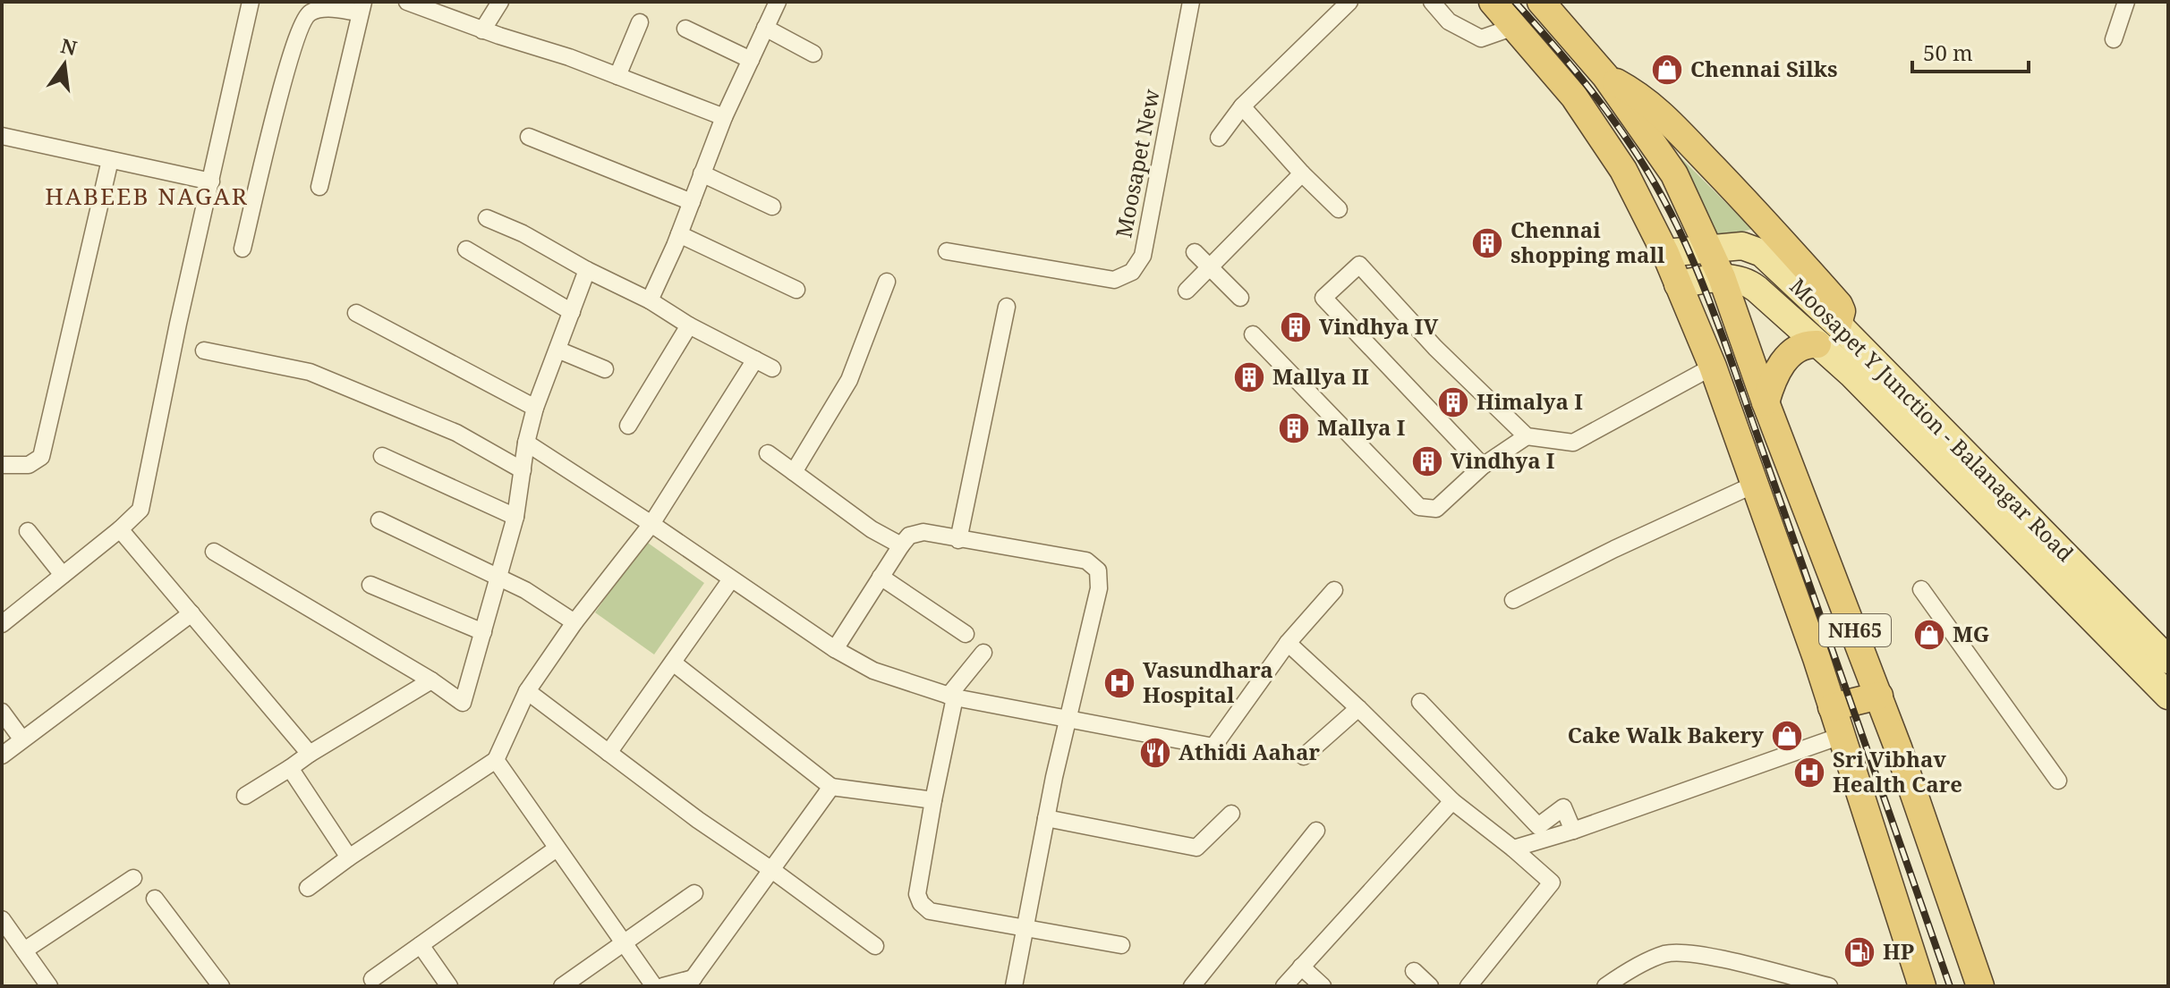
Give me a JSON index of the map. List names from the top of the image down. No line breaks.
{"streets":{"highway":["NH65"],"main road":["Moosapet Y Junction - Balanagar Road"],"street":["Moosapet New"]},"crossings":[["Moosapet Y Junction - Balanagar Road","NH65"]],"districts":["HABEEB NAGAR"],"places":{"shop":["Chennai Silks","MG","Cake Walk Bakery"],"building":["Chennai shopping mall","Vindhya IV","Mallya II","Himalya I","Mallya I","Vindhya I"],"hospital":["Vasundhara Hospital","Sri Vibhav Health Care"],"restaurant":["Athidi Aahar"],"fuel station":["HP"]},"scale_bar":"50 m","north":"top"}
